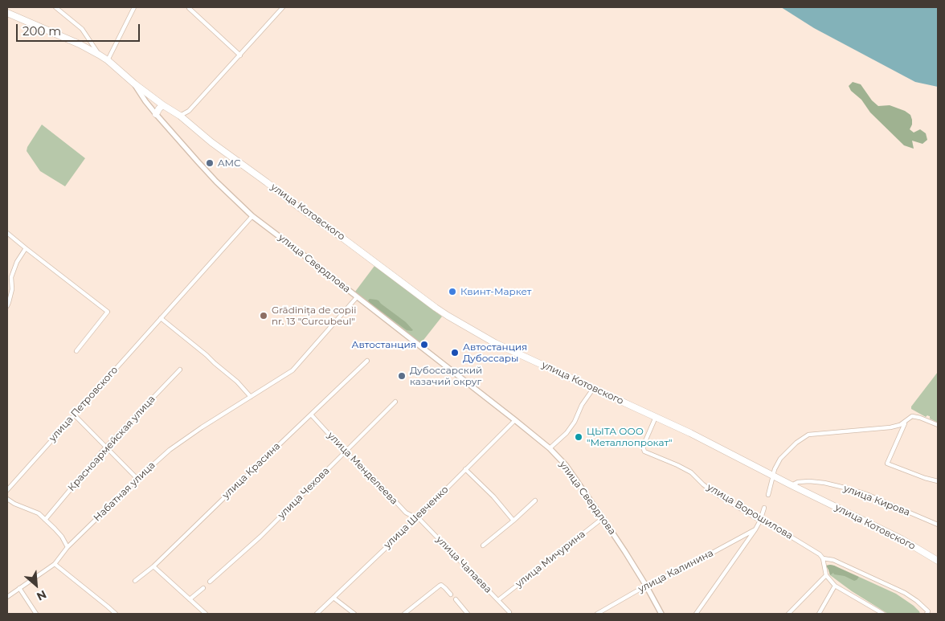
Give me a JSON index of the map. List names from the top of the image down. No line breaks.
{"streets":{"highway":["улица Котовского","улица Свердлова"],"street":["улица Петровского","Красноармейская улица","улица Менделеева","улица Красина","Набатная улица","улица Чехова","улица Кирова","улица Ворошилова","улица Шевченко","улица Мичурина","улица Чапаева","улица Калинина"]},"crossings":[["улица Котовского","улица Свердлова"],["улица Котовского","улица Кирова"],["улица Котовского","улица Ворошилова"],["улица Свердлова","улица Петровского"],["улица Свердлова","Набатная улица"],["улица Свердлова","улица Шевченко"],["улица Свердлова","улица Мичурина"],["улица Свердлова","улица Калинина"],["улица Менделеева","улица Красина"],["улица Менделеева","улица Чехова"],["улица Менделеева","улица Шевченко"],["улица Менделеева","улица Чапаева"],["улица Шевченко","улица Чапаева"],["улица Мичурина","улица Чапаева"]],"places":["AMC","Квинт-Маркет","Grădinița de copii nr. 13 \"Curcubeul\"","Автостанция","Автостанция Дубоссары","Дубоссарский казачий округ","ЦЫТА ООО \"Металлопрокат\""],"scale_bar":"200 m","north":"bottom right"}
